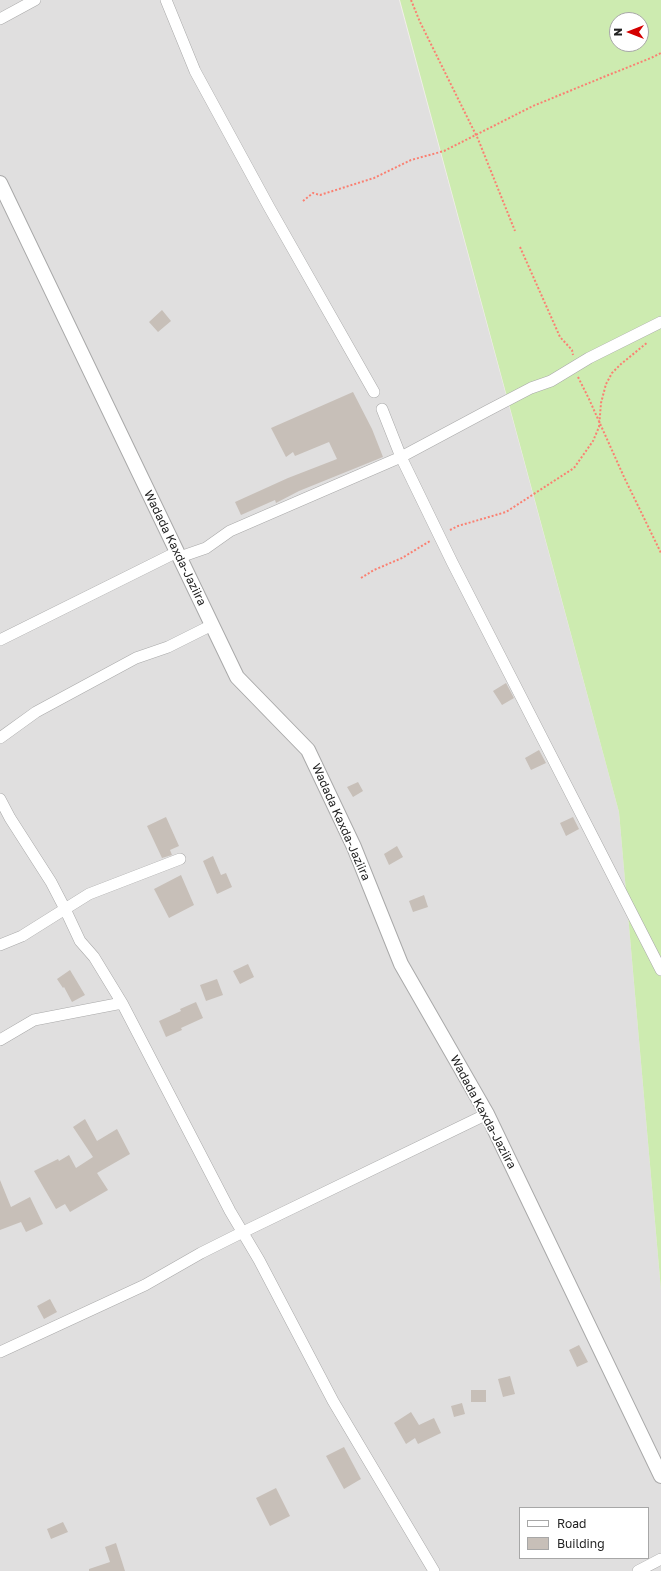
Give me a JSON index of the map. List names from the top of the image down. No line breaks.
{"streets":{"street":["Wadada Kaxda-Jaziira"]},"legend":["Road","Building"],"north":"left"}
